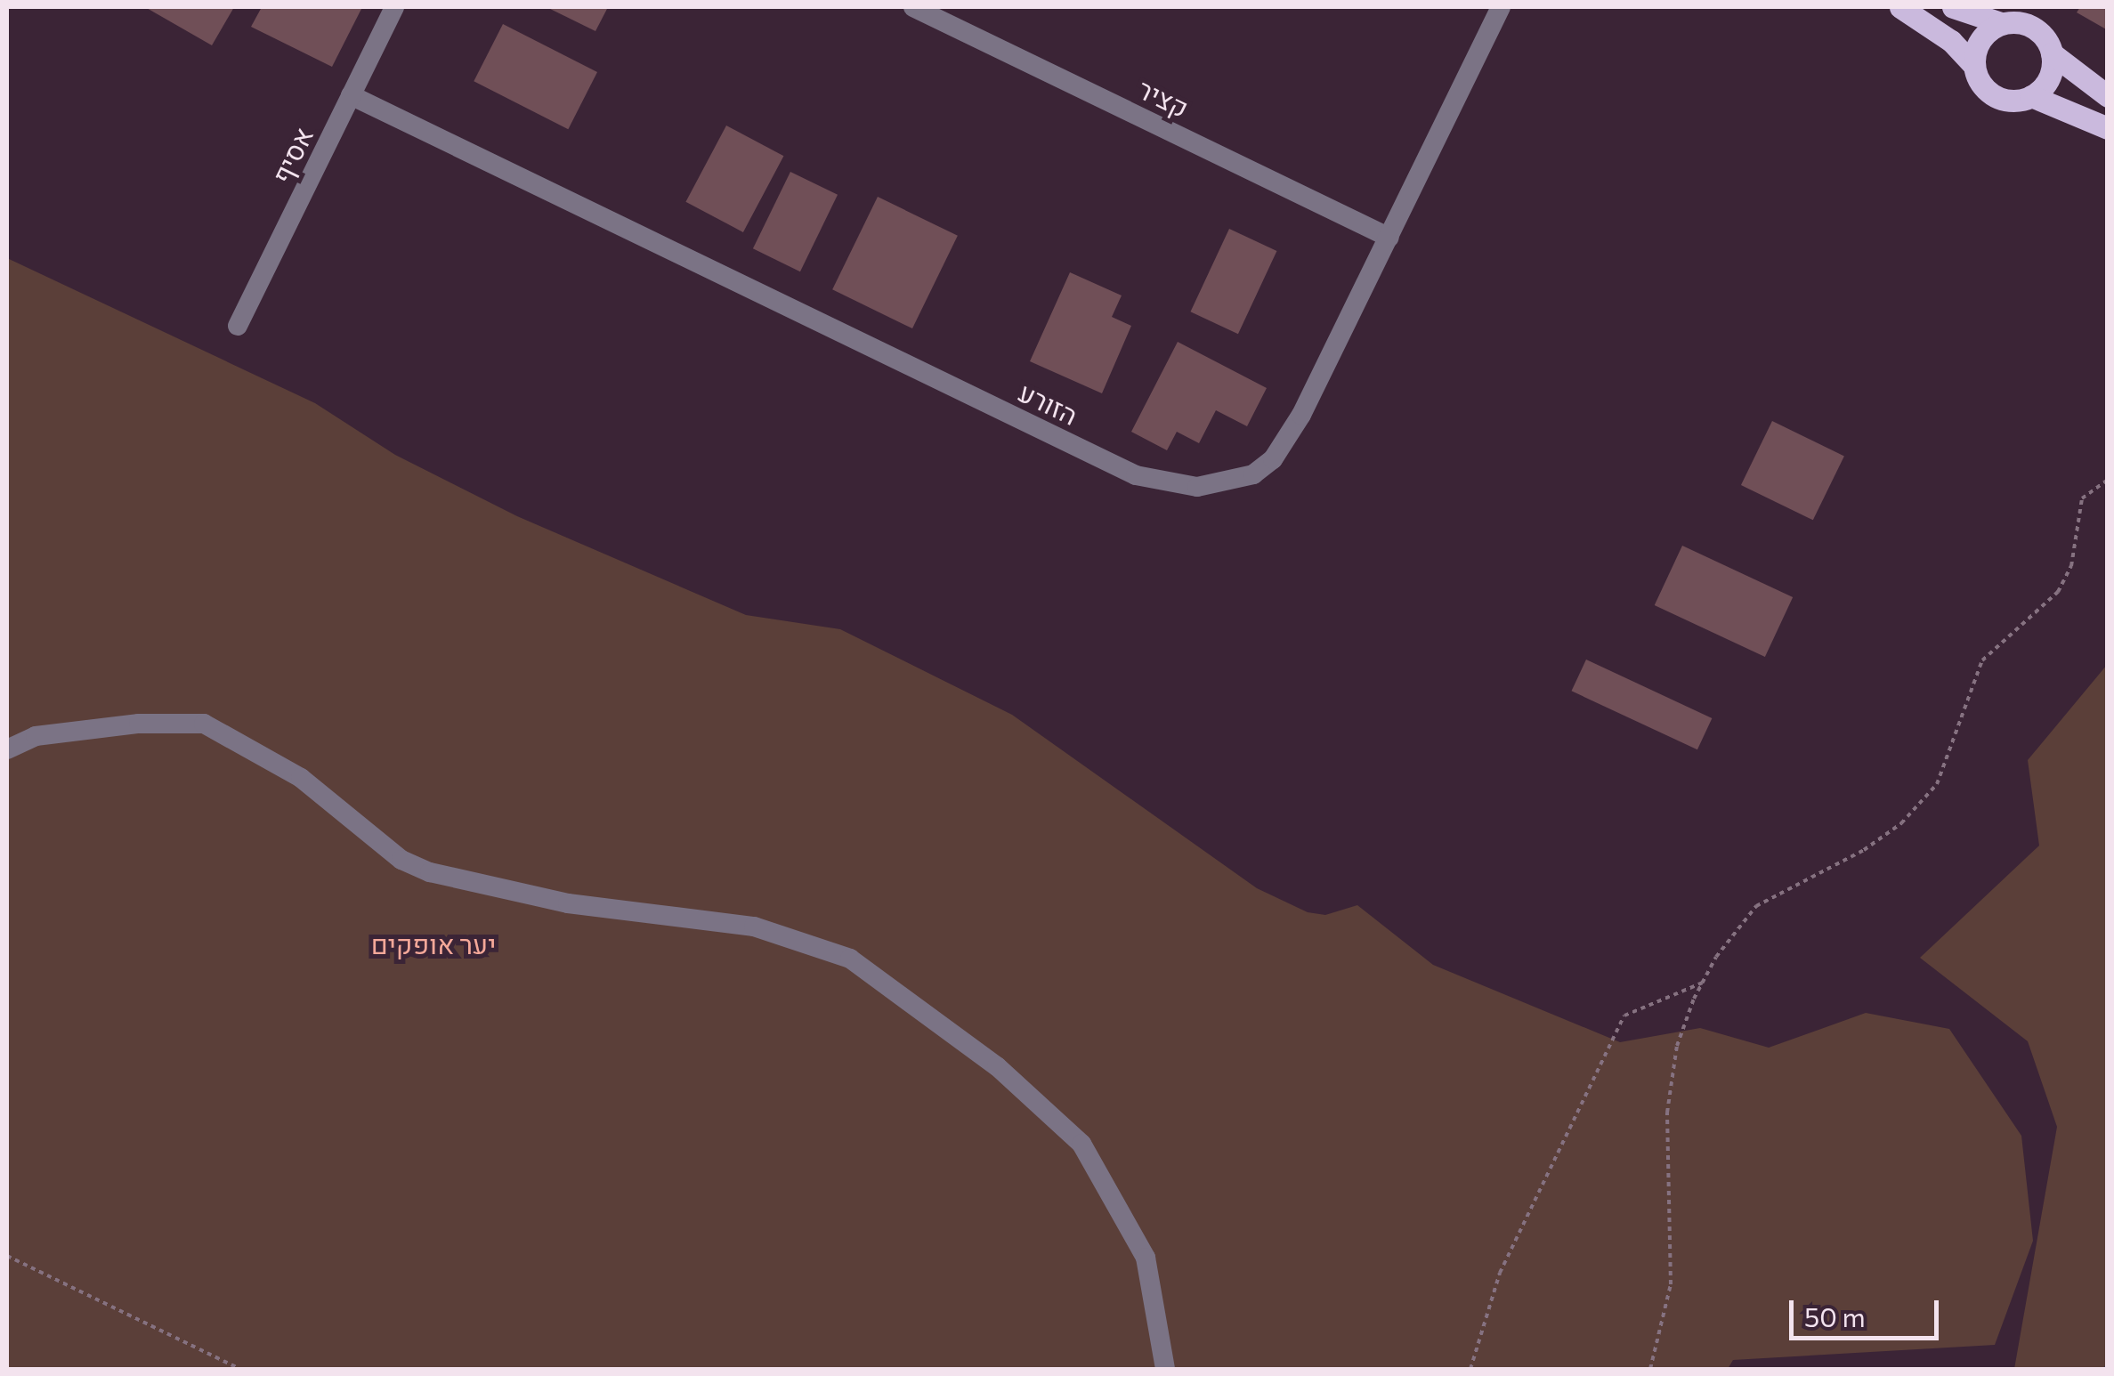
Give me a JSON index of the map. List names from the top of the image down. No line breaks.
{"streets":{"street":["קציר","אסיף","הזורע"]},"crossings":[["קציר","הזורע"],["אסיף","הזורע"]],"parks":["יער אופקים"],"scale_bar":"50 m"}
